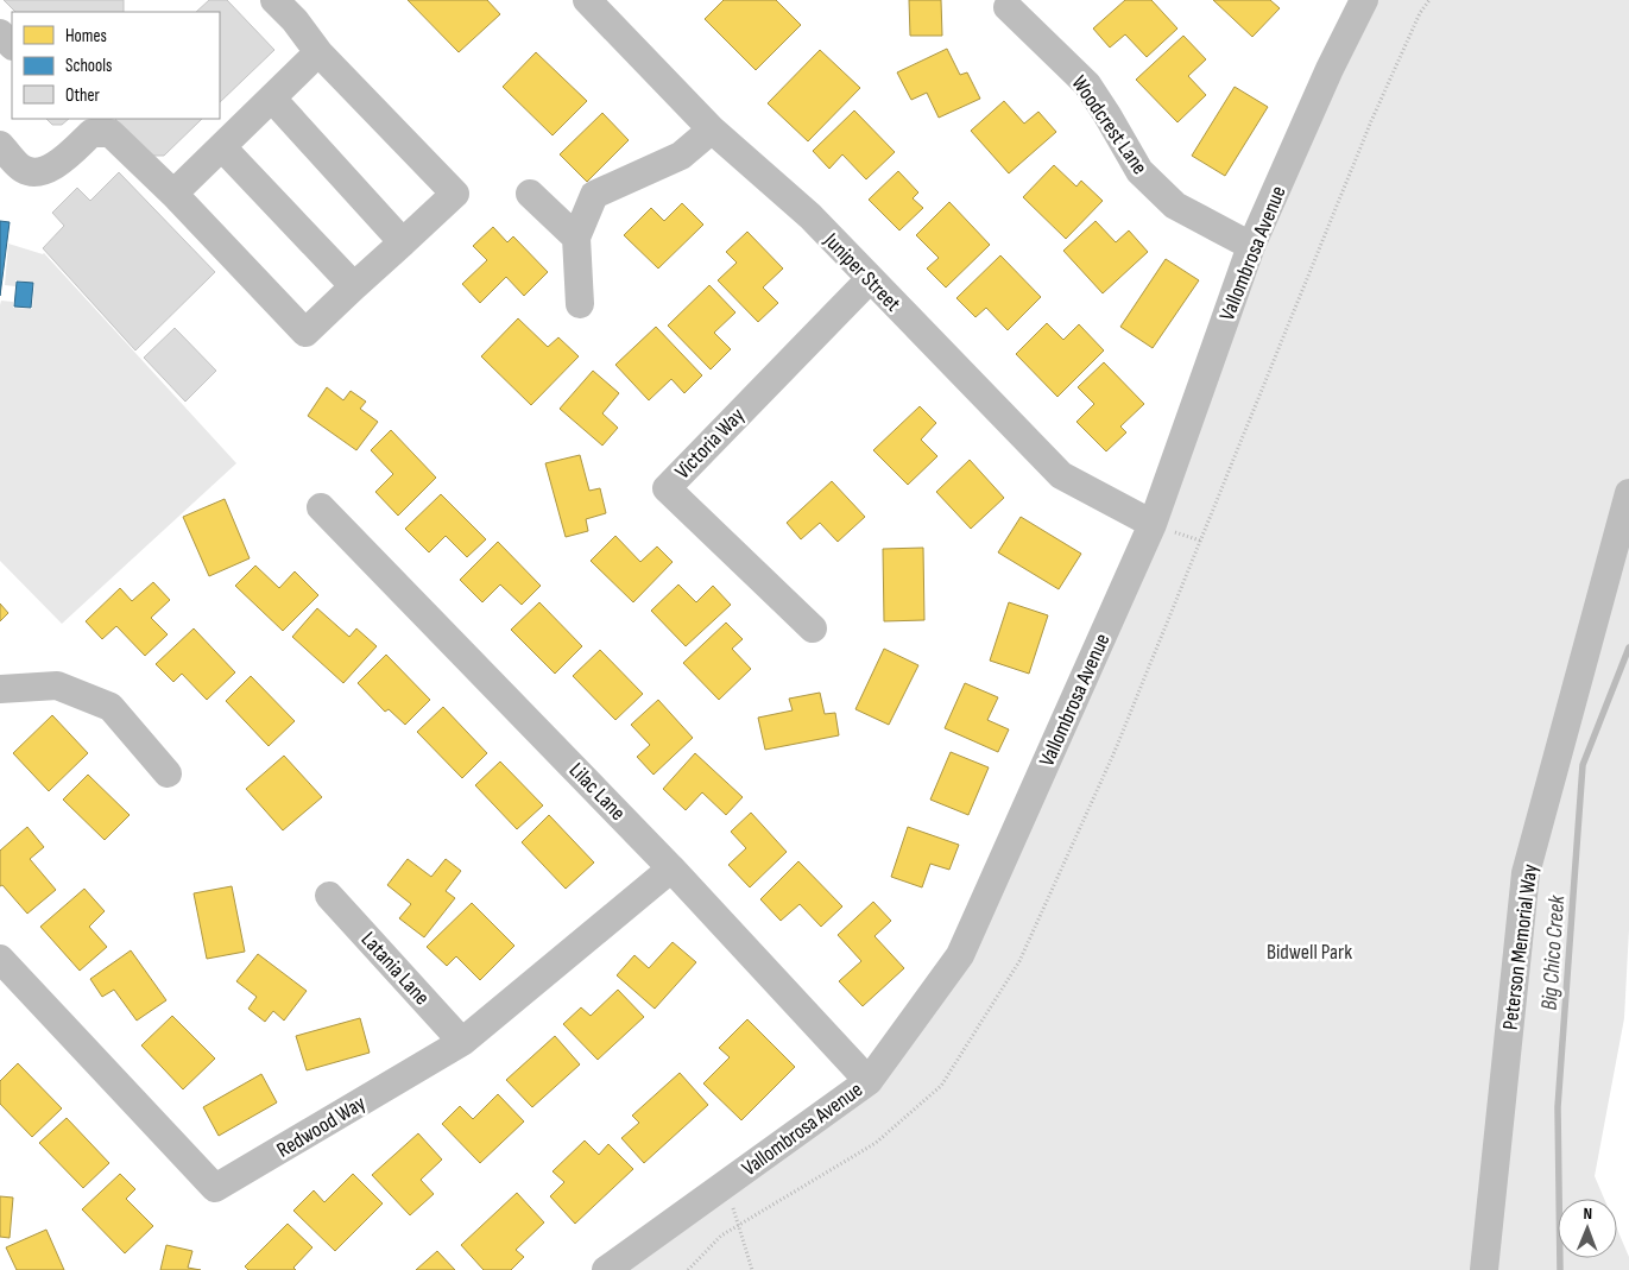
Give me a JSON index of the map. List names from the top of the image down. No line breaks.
{"streets":{"street":["Woodcrest Lane","Vallombrosa Avenue","Juniper Street","Victoria Way","Lilac Lane","Peterson Memorial Way","Latania Lane","Redwood Way"]},"crossings":[["Woodcrest Lane","Vallombrosa Avenue"],["Vallombrosa Avenue","Juniper Street"],["Vallombrosa Avenue","Lilac Lane"],["Juniper Street","Victoria Way"],["Lilac Lane","Redwood Way"],["Latania Lane","Redwood Way"]],"water":["Big Chico Creek"],"parks":["Bidwell Park"],"legend":["Homes","Schools","Other"],"north":"top"}
